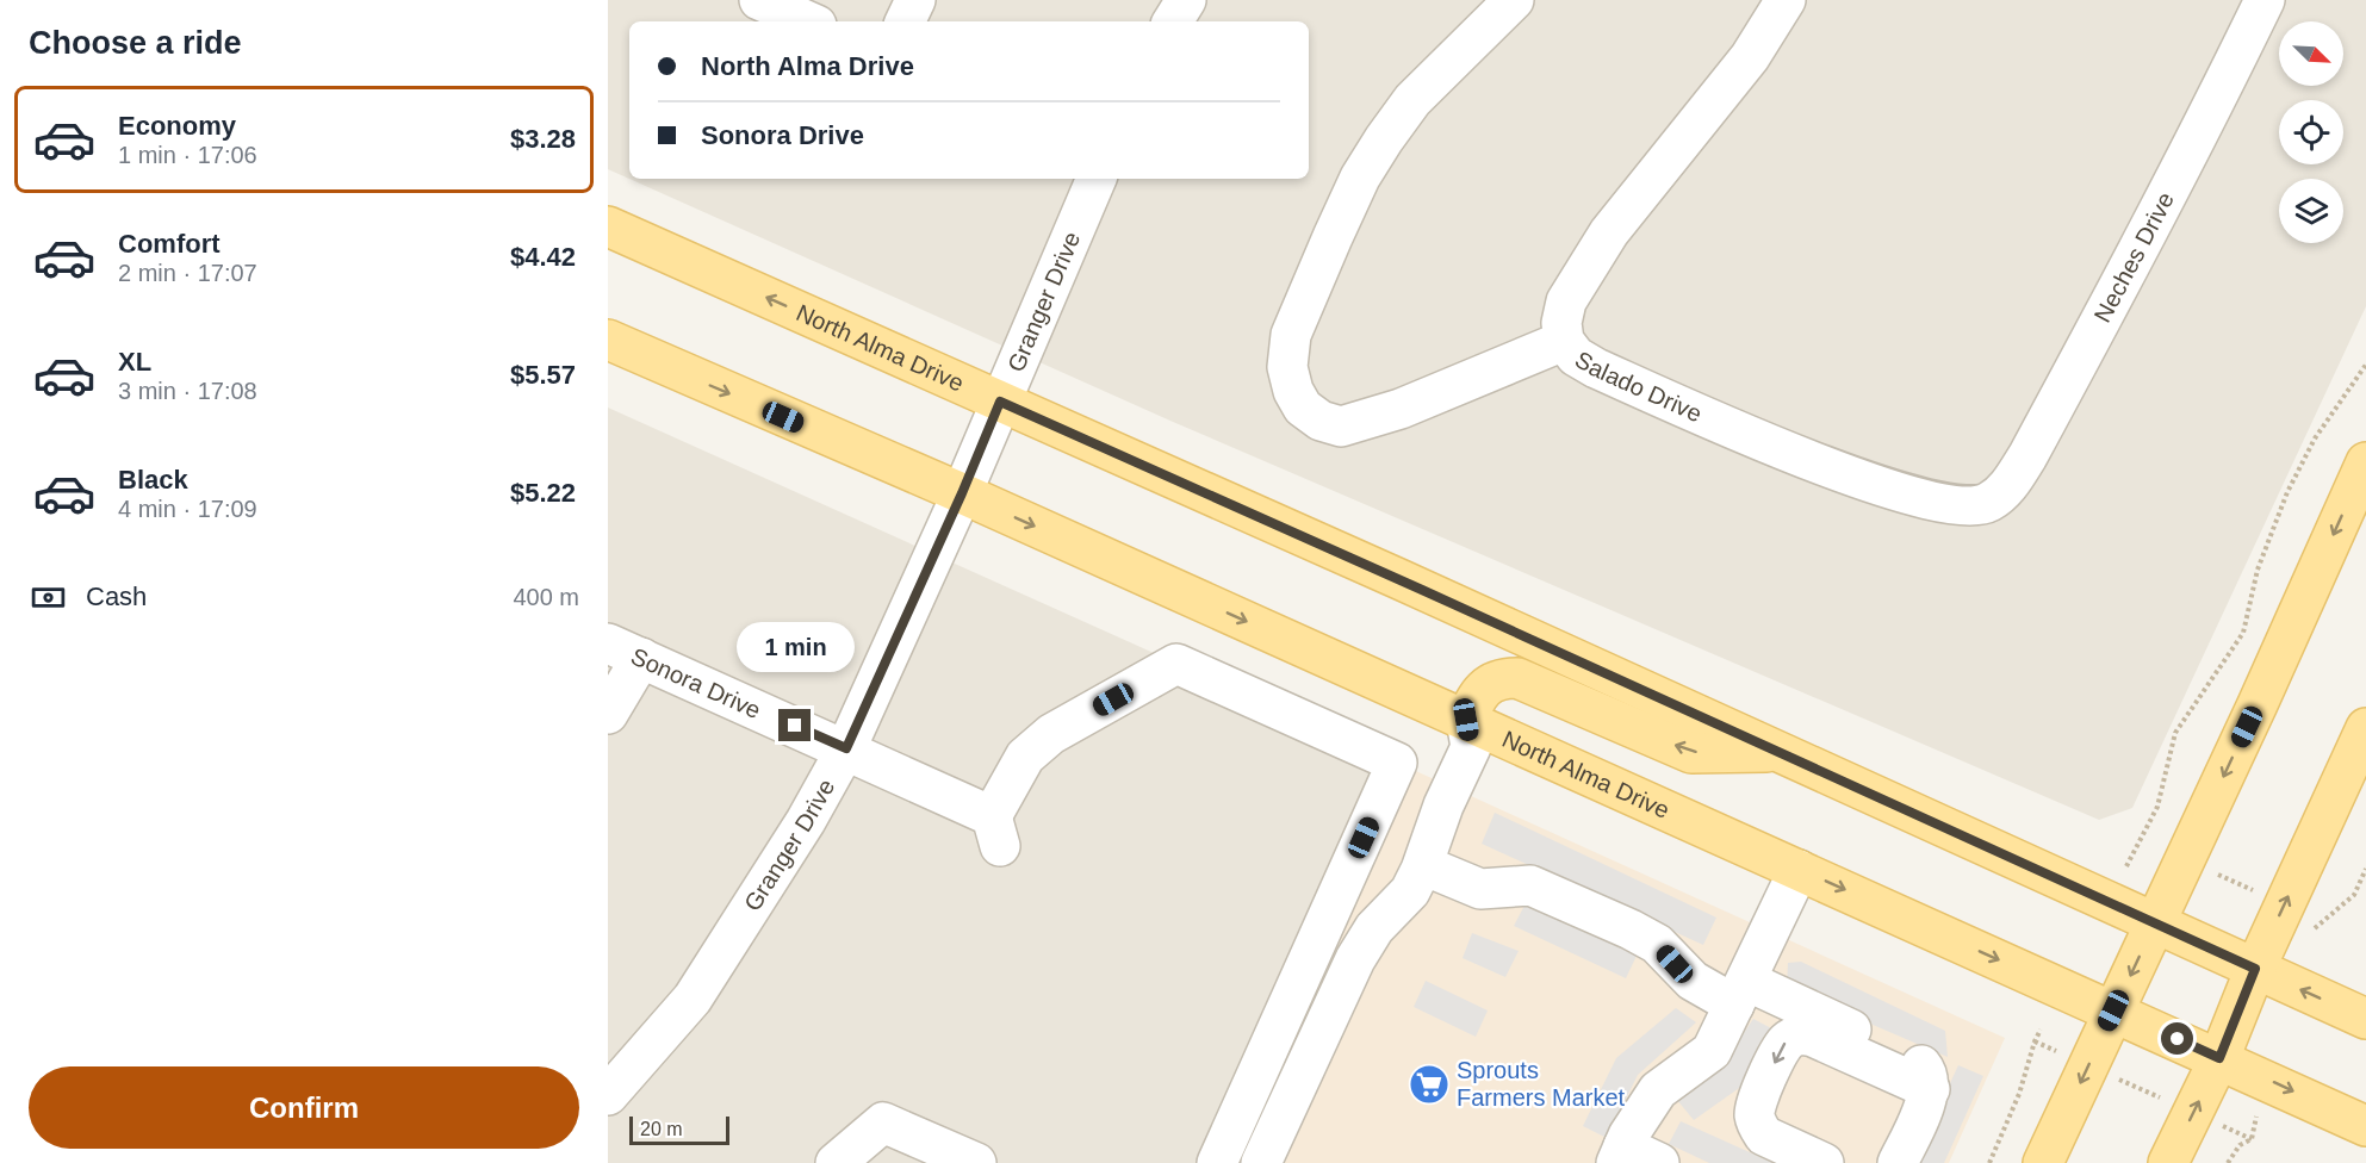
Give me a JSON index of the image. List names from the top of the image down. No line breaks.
{"streets":{"main road":["North Alma Drive"],"street":["Neches Drive","Granger Drive","Salado Drive","Sonora Drive"]},"crossings":[["Neches Drive","Salado Drive"],["Granger Drive","North Alma Drive"],["Granger Drive","Sonora Drive"]],"places":{"supermarket":["Sprouts Farmers Market"]},"scale_bar":"20 m","north":"bottom right","page":{"heading":"Choose a ride","banner":["North Alma Drive","Sonora Drive"],"list":[{"name":"Economy","note":"1 min · 17:06","value":"$3.28"},{"name":"Comfort","note":"2 min · 17:07","value":"$4.42"},{"name":"XL","note":"3 min · 17:08","value":"$5.57"},{"name":"Black","note":"4 min · 17:09","value":"$5.22"}],"pay":["Cash","400 m"],"bubble":"1 min","buttons":"Confirm","scale":"20 m"}}
